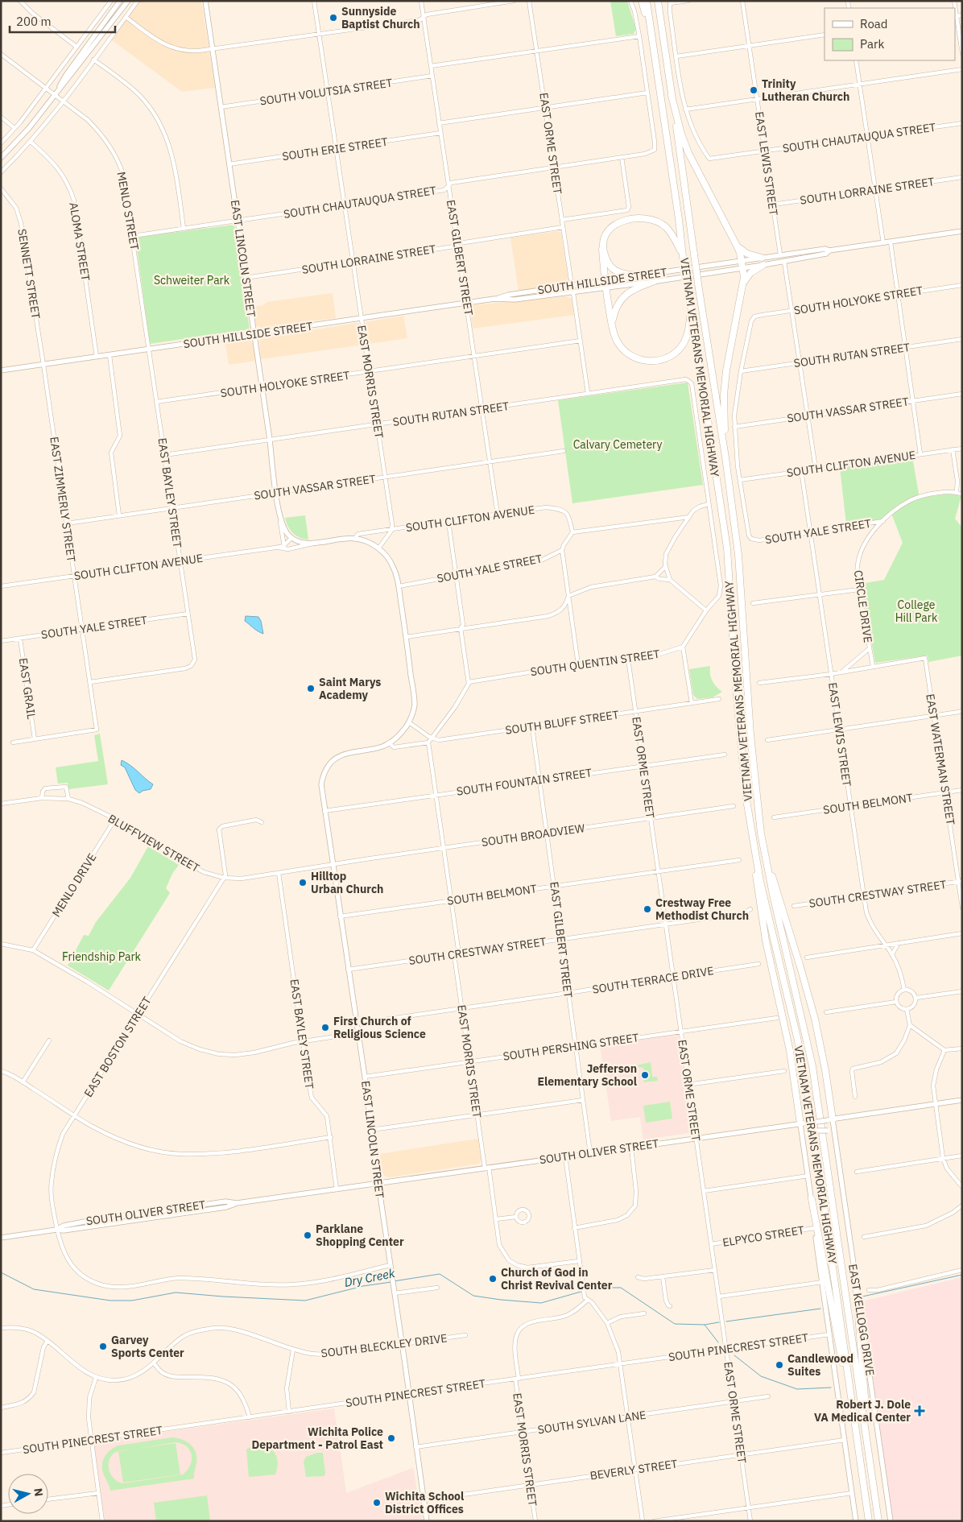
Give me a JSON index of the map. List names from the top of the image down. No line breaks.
{"streets":{"highway":["VIETNAM VETERANS MEMORIAL HIGHWAY"],"main road":["EAST LINCOLN STREET","SOUTH HILLSIDE STREET","SOUTH CLIFTON AVENUE","SOUTH OLIVER STREET","EAST KELLOGG DRIVE"],"street":["SOUTH VOLUTSIA STREET","SOUTH CHAUTAUQUA STREET","EAST ORME STREET","SOUTH ERIE STREET","EAST LEWIS STREET","SOUTH LORRAINE STREET","MENLO STREET","ALOMA STREET","EAST GILBERT STREET","SENNETT STREET","SOUTH HOLYOKE STREET","SOUTH RUTAN STREET","EAST MORRIS STREET","SOUTH VASSAR STREET","EAST BAYLEY STREET","EAST ZIMMERLY STREET","SOUTH YALE STREET","CIRCLE DRIVE","SOUTH QUENTIN STREET","EAST GRAIL","SOUTH BLUFF STREET","EAST WATERMAN STREET","SOUTH FOUNTAIN STREET","SOUTH BELMONT","SOUTH BROADVIEW","BLUFFVIEW STREET","MENLO DRIVE","SOUTH CRESTWAY STREET","SOUTH TERRACE DRIVE","EAST BOSTON STREET","SOUTH PERSHING STREET","ELPYCO STREET","SOUTH BLECKLEY DRIVE","SOUTH PINECREST STREET","SOUTH SYLVAN LANE","BEVERLY STREET"]},"crossings":[["SOUTH VOLUTSIA STREET","EAST GILBERT STREET"],["SOUTH VOLUTSIA STREET","EAST LINCOLN STREET"],["SOUTH VOLUTSIA STREET","EAST MORRIS STREET"],["SOUTH CHAUTAUQUA STREET","EAST ORME STREET"],["SOUTH CHAUTAUQUA STREET","EAST LEWIS STREET"],["SOUTH CHAUTAUQUA STREET","MENLO STREET"],["SOUTH CHAUTAUQUA STREET","EAST GILBERT STREET"],["SOUTH CHAUTAUQUA STREET","EAST LINCOLN STREET"],["SOUTH CHAUTAUQUA STREET","EAST MORRIS STREET"],["EAST ORME STREET","SOUTH LORRAINE STREET"],["EAST ORME STREET","SOUTH HILLSIDE STREET"],["EAST ORME STREET","SOUTH QUENTIN STREET"],["EAST ORME STREET","SOUTH BLUFF STREET"],["EAST ORME STREET","SOUTH FOUNTAIN STREET"],["EAST ORME STREET","SOUTH BELMONT"],["EAST ORME STREET","SOUTH BROADVIEW"],["EAST ORME STREET","SOUTH CRESTWAY STREET"],["EAST ORME STREET","SOUTH TERRACE DRIVE"],["EAST ORME STREET","SOUTH PERSHING STREET"],["EAST ORME STREET","SOUTH OLIVER STREET"],["EAST ORME STREET","ELPYCO STREET"],["EAST ORME STREET","SOUTH PINECREST STREET"],["EAST ORME STREET","SOUTH SYLVAN LANE"],["EAST ORME STREET","BEVERLY STREET"],["SOUTH ERIE STREET","EAST GILBERT STREET"],["SOUTH ERIE STREET","EAST LINCOLN STREET"],["SOUTH ERIE STREET","EAST MORRIS STREET"],["EAST LEWIS STREET","SOUTH LORRAINE STREET"],["EAST LEWIS STREET","SOUTH HILLSIDE STREET"],["EAST LEWIS STREET","SOUTH CLIFTON AVENUE"],["EAST LEWIS STREET","SOUTH YALE STREET"],["EAST LEWIS STREET","SOUTH BELMONT"],["EAST LEWIS STREET","SOUTH CRESTWAY STREET"],["SOUTH LORRAINE STREET","EAST GILBERT STREET"],["SOUTH LORRAINE STREET","EAST LINCOLN STREET"],["SOUTH LORRAINE STREET","EAST MORRIS STREET"],["MENLO STREET","SOUTH HILLSIDE STREET"],["MENLO STREET","EAST BAYLEY STREET"],["ALOMA STREET","SOUTH HILLSIDE STREET"],["EAST GILBERT STREET","SOUTH HILLSIDE STREET"],["EAST GILBERT STREET","SOUTH HOLYOKE STREET"],["EAST GILBERT STREET","SOUTH RUTAN STREET"],["EAST GILBERT STREET","SOUTH VASSAR STREET"],["EAST GILBERT STREET","SOUTH CLIFTON AVENUE"],["EAST GILBERT STREET","SOUTH BLUFF STREET"],["EAST GILBERT STREET","SOUTH FOUNTAIN STREET"],["EAST GILBERT STREET","SOUTH BELMONT"],["EAST GILBERT STREET","SOUTH BROADVIEW"],["EAST GILBERT STREET","SOUTH CRESTWAY STREET"],["EAST GILBERT STREET","SOUTH TERRACE DRIVE"],["EAST GILBERT STREET","SOUTH PERSHING STREET"],["EAST GILBERT STREET","SOUTH OLIVER STREET"],["EAST LINCOLN STREET","SOUTH HILLSIDE STREET"],["EAST LINCOLN STREET","SOUTH HOLYOKE STREET"],["EAST LINCOLN STREET","SOUTH RUTAN STREET"],["EAST LINCOLN STREET","SOUTH VASSAR STREET"],["EAST LINCOLN STREET","SOUTH CLIFTON AVENUE"],["EAST LINCOLN STREET","SOUTH FOUNTAIN STREET"],["EAST LINCOLN STREET","SOUTH BELMONT"],["EAST LINCOLN STREET","SOUTH BROADVIEW"],["EAST LINCOLN STREET","BLUFFVIEW STREET"],["EAST LINCOLN STREET","SOUTH CRESTWAY STREET"],["EAST LINCOLN STREET","SOUTH TERRACE DRIVE"],["EAST LINCOLN STREET","EAST BOSTON STREET"],["EAST LINCOLN STREET","SOUTH PERSHING STREET"],["EAST LINCOLN STREET","SOUTH OLIVER STREET"],["EAST LINCOLN STREET","SOUTH BLECKLEY DRIVE"],["EAST LINCOLN STREET","SOUTH PINECREST STREET"],["EAST LINCOLN STREET","SOUTH SYLVAN LANE"],["EAST LINCOLN STREET","BEVERLY STREET"],["SENNETT STREET","SOUTH HILLSIDE STREET"],["SENNETT STREET","EAST ZIMMERLY STREET"],["SOUTH HILLSIDE STREET","EAST MORRIS STREET"],["SOUTH HILLSIDE STREET","EAST BAYLEY STREET"],["SOUTH HILLSIDE STREET","EAST ZIMMERLY STREET"],["SOUTH HOLYOKE STREET","SOUTH RUTAN STREET"],["SOUTH HOLYOKE STREET","EAST MORRIS STREET"],["SOUTH HOLYOKE STREET","EAST BAYLEY STREET"],["SOUTH RUTAN STREET","EAST MORRIS STREET"],["SOUTH RUTAN STREET","EAST BAYLEY STREET"],["EAST MORRIS STREET","SOUTH VASSAR STREET"],["EAST MORRIS STREET","SOUTH CLIFTON AVENUE"],["EAST MORRIS STREET","SOUTH CRESTWAY STREET"],["EAST MORRIS STREET","SOUTH TERRACE DRIVE"],["EAST MORRIS STREET","SOUTH PERSHING STREET"],["EAST MORRIS STREET","SOUTH OLIVER STREET"],["EAST MORRIS STREET","SOUTH PINECREST STREET"],["EAST MORRIS STREET","SOUTH SYLVAN LANE"],["EAST MORRIS STREET","BEVERLY STREET"],["SOUTH VASSAR STREET","EAST BAYLEY STREET"],["SOUTH VASSAR STREET","EAST ZIMMERLY STREET"],["SOUTH CLIFTON AVENUE","EAST BAYLEY STREET"],["SOUTH CLIFTON AVENUE","EAST ZIMMERLY STREET"],["SOUTH CLIFTON AVENUE","SOUTH YALE STREET"],["EAST BAYLEY STREET","EAST ZIMMERLY STREET"],["EAST BAYLEY STREET","SOUTH YALE STREET"],["EAST BAYLEY STREET","BLUFFVIEW STREET"],["EAST BAYLEY STREET","SOUTH OLIVER STREET"],["EAST ZIMMERLY STREET","SOUTH YALE STREET"],["EAST ZIMMERLY STREET","EAST GRAIL"],["SOUTH YALE STREET","CIRCLE DRIVE"],["SOUTH YALE STREET","EAST GRAIL"],["CIRCLE DRIVE","EAST WATERMAN STREET"],["EAST WATERMAN STREET","SOUTH BELMONT"],["EAST WATERMAN STREET","SOUTH CRESTWAY STREET"],["SOUTH BROADVIEW","BLUFFVIEW STREET"],["BLUFFVIEW STREET","MENLO DRIVE"],["BLUFFVIEW STREET","EAST BOSTON STREET"],["EAST BOSTON STREET","SOUTH OLIVER STREET"],["SOUTH OLIVER STREET","EAST KELLOGG DRIVE"]],"water":["Dry Creek"],"parks":["Schweiter Park","Calvary Cemetery","College Hill Park","Friendship Park"],"places":{"other":["Sunnyside Baptist Church","Trinity Lutheran Church","Saint Marys Academy","Hilltop Urban Church","Crestway Free Methodist Church","First Church of Religious Science","Jefferson Elementary School","Parklane Shopping Center","Church of God in Christ Revival Center","Garvey Sports Center","Candlewood Suites","Wichita Police Department - Patrol East","Wichita School District Offices"],"health":["Robert J. Dole VA Medical Center"]},"legend":["Road","Park"],"scale_bar":"200 m","north":"right"}
